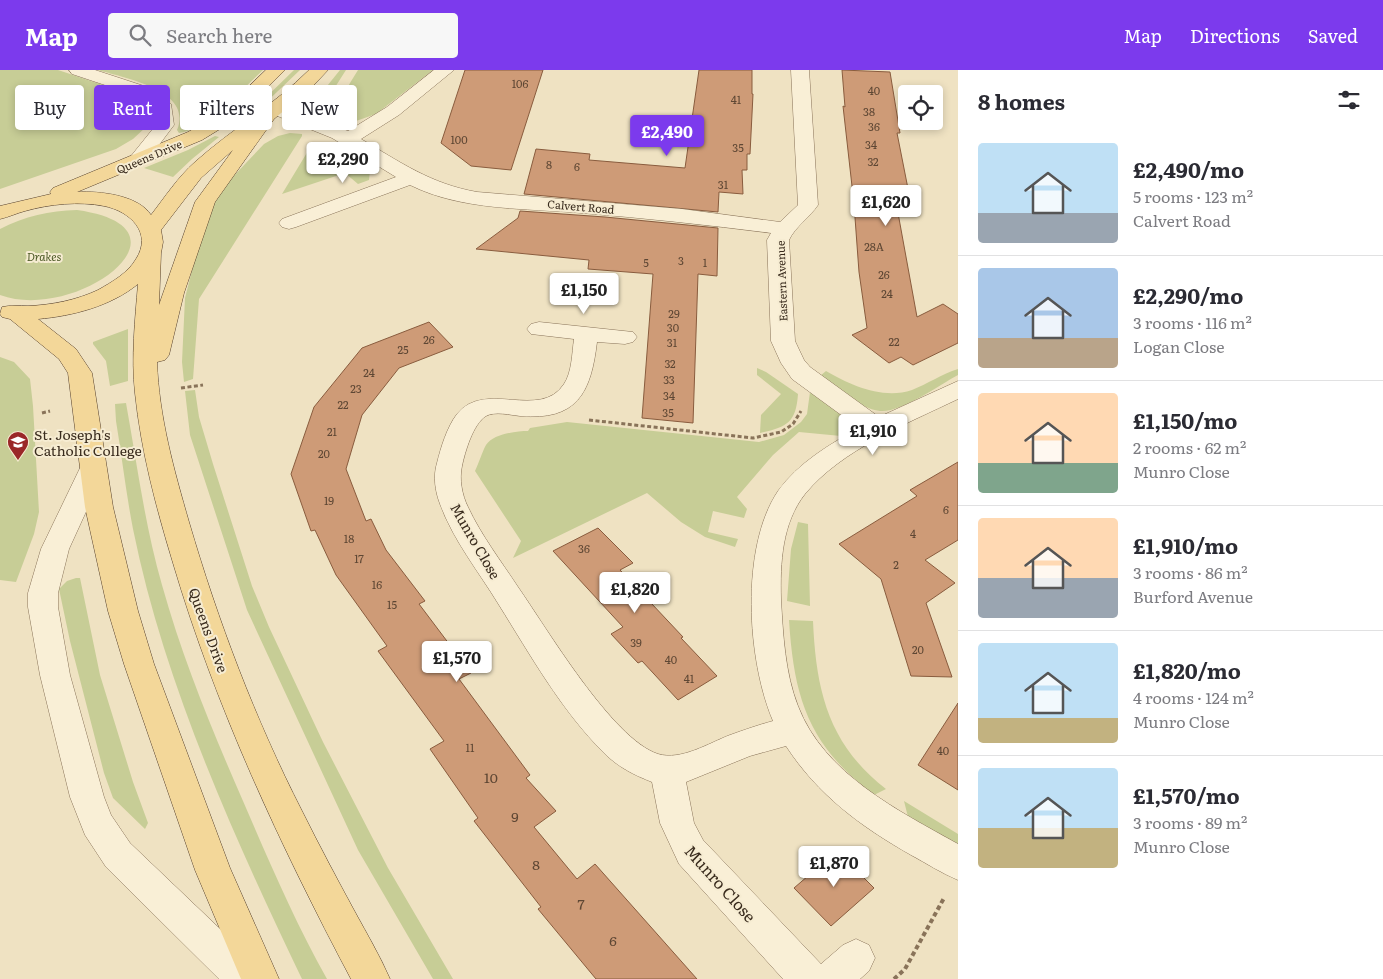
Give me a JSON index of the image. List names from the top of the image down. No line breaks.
{"streets":{"main road":["Queens Drive"],"street":["Calvert Road","Eastern Avenue","Munro Close"]},"crossings":[["Calvert Road","Eastern Avenue"]],"parks":["Drakes"],"places":{"school or university":["St. Joseph's Catholic College"]},"house_numbers":["106","40","41","38","36","100","34","35","32","8","6","31","28A","3","5","1","26","24","29","30","26","22","31","25","32","24","33","23","34","22","35","21","20","19","6","4","18","36","17","2","16","15","39","20","40","41","11","40","10","9","8","7","6"],"page":{"header":"Map","search":"Search here","nav":["Map","Directions","Saved"],"heading":"8 homes","chip":["Buy","Rent","Filters","New"],"price":["£2,490","£2,290","£1,620","£1,150","£1,910","£1,820","£1,570","£1,870"],"list":[{"name":"£2,490/mo","note":"5 rooms · 123 m² · Calvert Road"},{"name":"£2,290/mo","note":"3 rooms · 116 m² · Logan Close"},{"name":"£1,150/mo","note":"2 rooms · 62 m² · Munro Close"},{"name":"£1,910/mo","note":"3 rooms · 86 m² · Burford Avenue"},{"name":"£1,820/mo","note":"4 rooms · 124 m² · Munro Close"},{"name":"£1,570/mo","note":"3 rooms · 89 m² · Munro Close"}]}}
